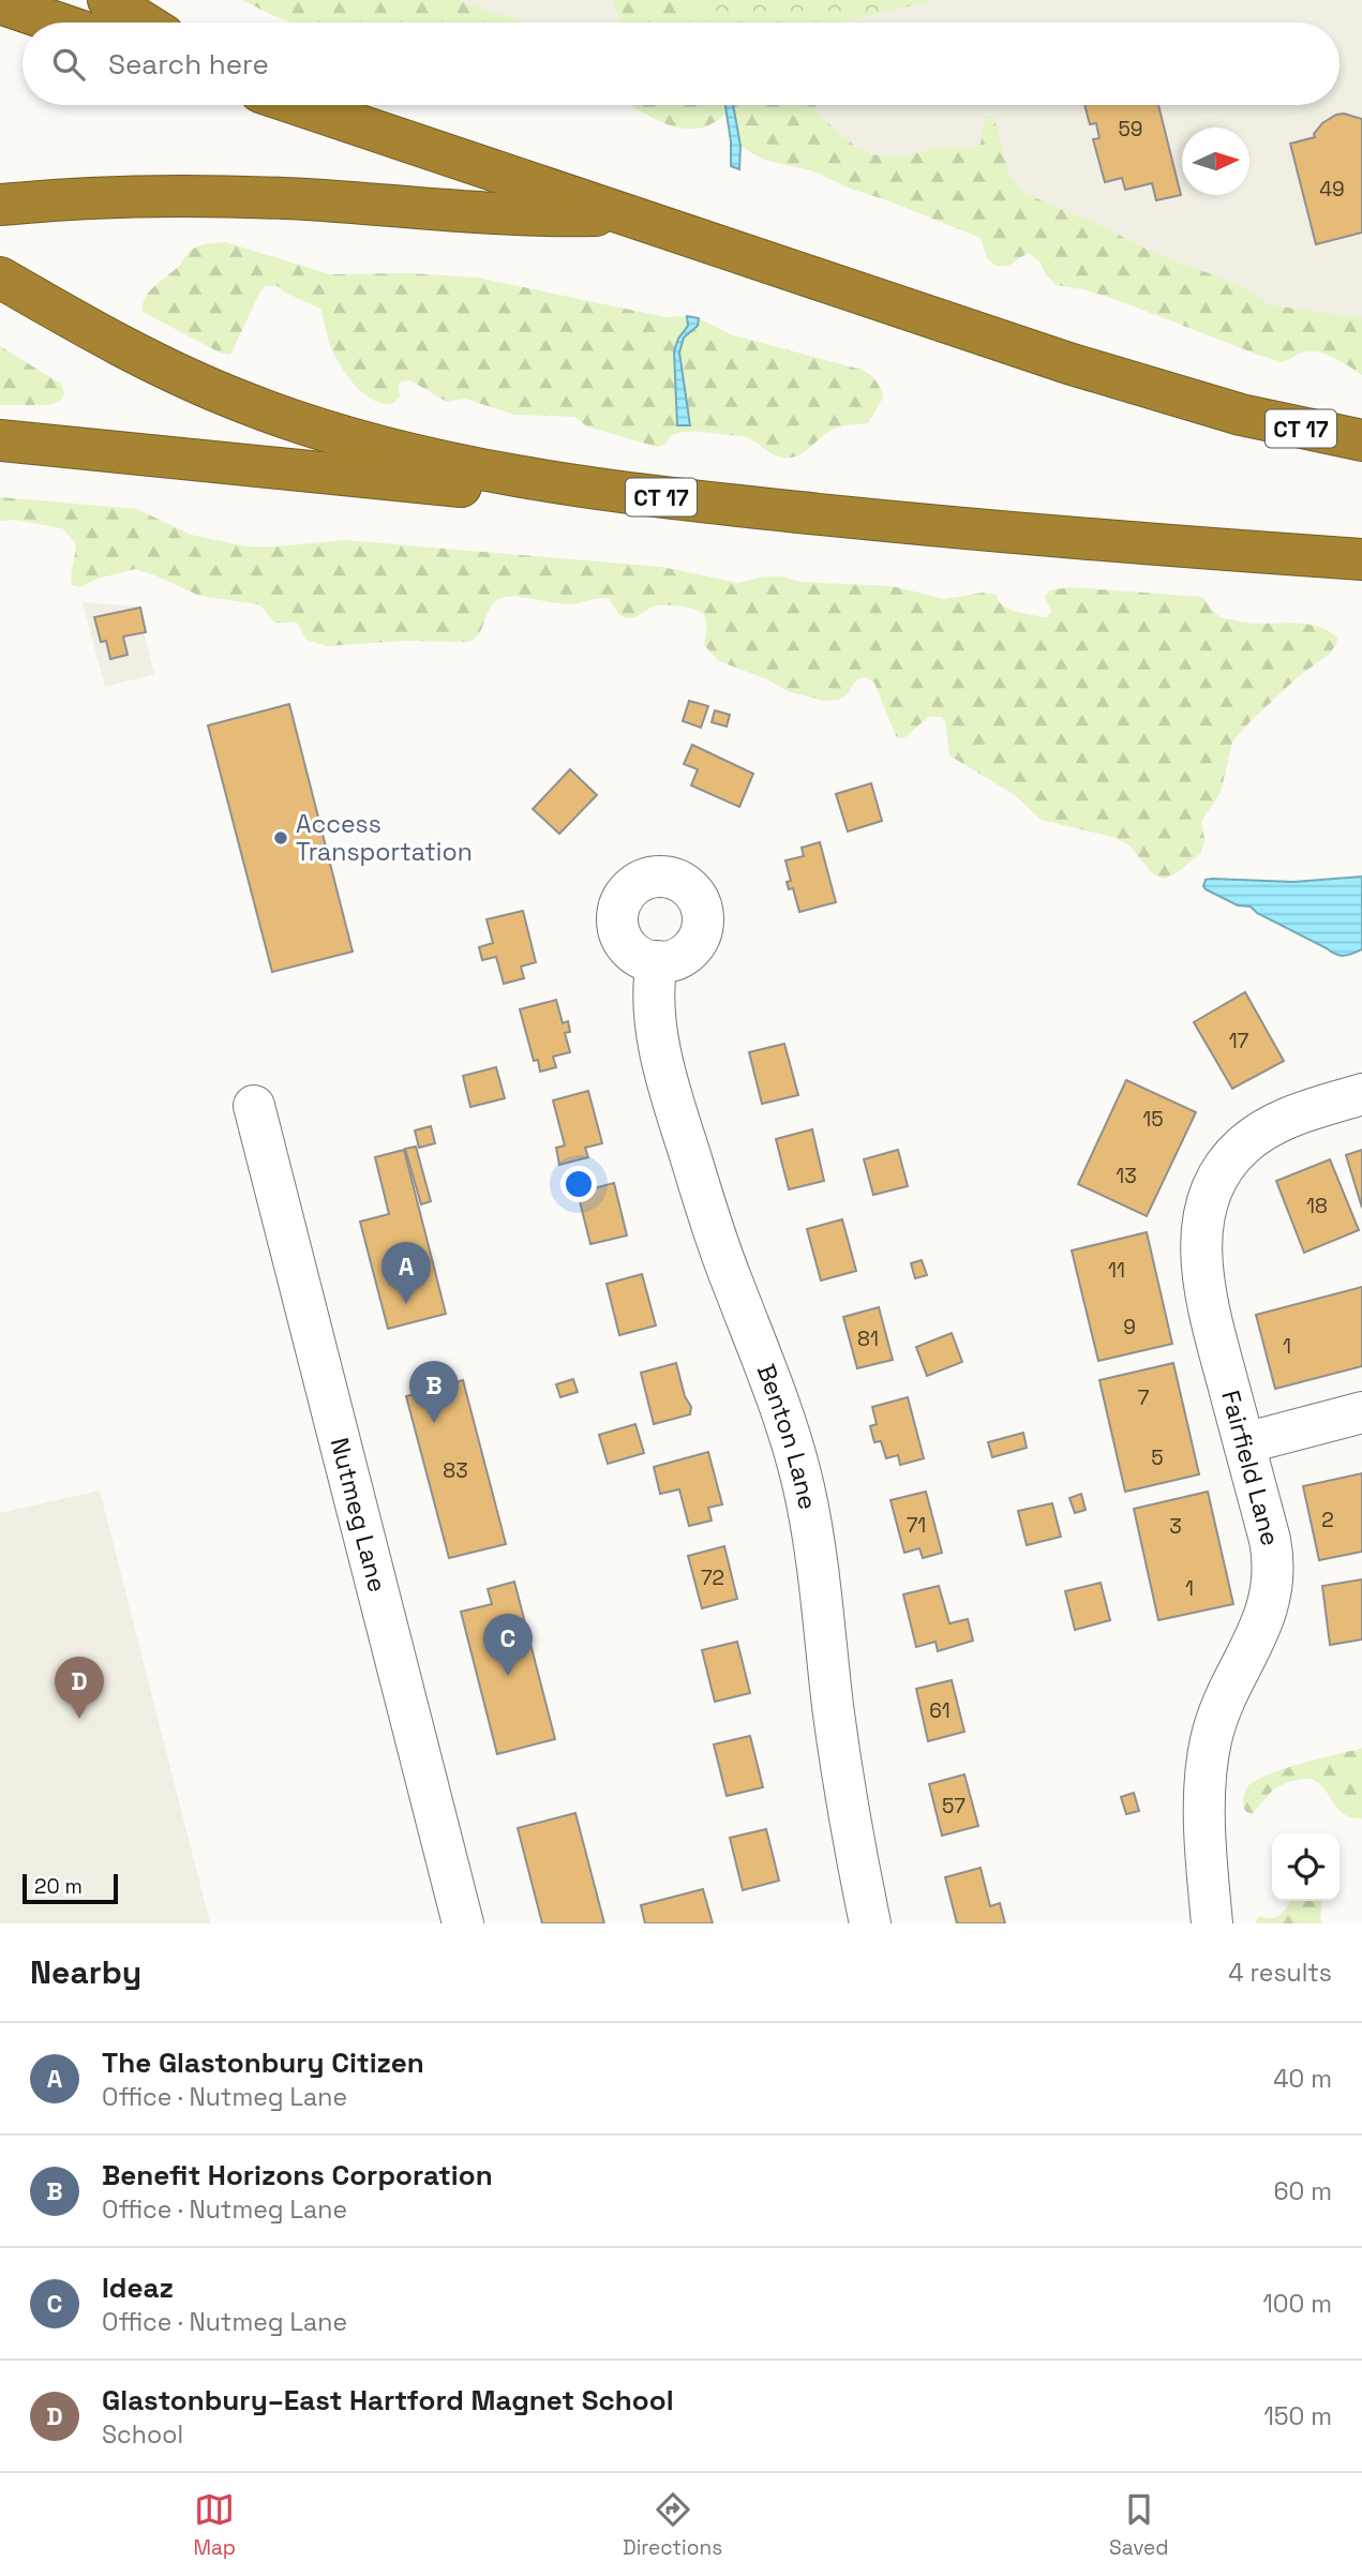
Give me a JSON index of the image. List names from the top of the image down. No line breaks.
{"streets":{"highway":["CT 17"],"street":["Benton Lane","Fairfield Lane","Nutmeg Lane"]},"places":["Access Transportation"],"house_numbers":["59","49","17","15","13","18","11","9","81","1","7","5","83","2","71","3","72","1","61","57"],"scale_bar":"20 m","north":"right","page":{"search":"Search here","pins":["A","B","C","D"],"scale":"20 m","heading":["Nearby","4 results"],"list":[{"mark":"A","name":"The Glastonbury Citizen","note":"Office · Nutmeg Lane","value":"40 m"},{"mark":"B","name":"Benefit Horizons Corporation","note":"Office · Nutmeg Lane","value":"60 m"},{"mark":"C","name":"Ideaz","note":"Office · Nutmeg Lane","value":"100 m"},{"mark":"D","name":"Glastonbury–East Hartford Magnet School","note":"School","value":"150 m"}],"nav":["Map","Directions","Saved"]}}
